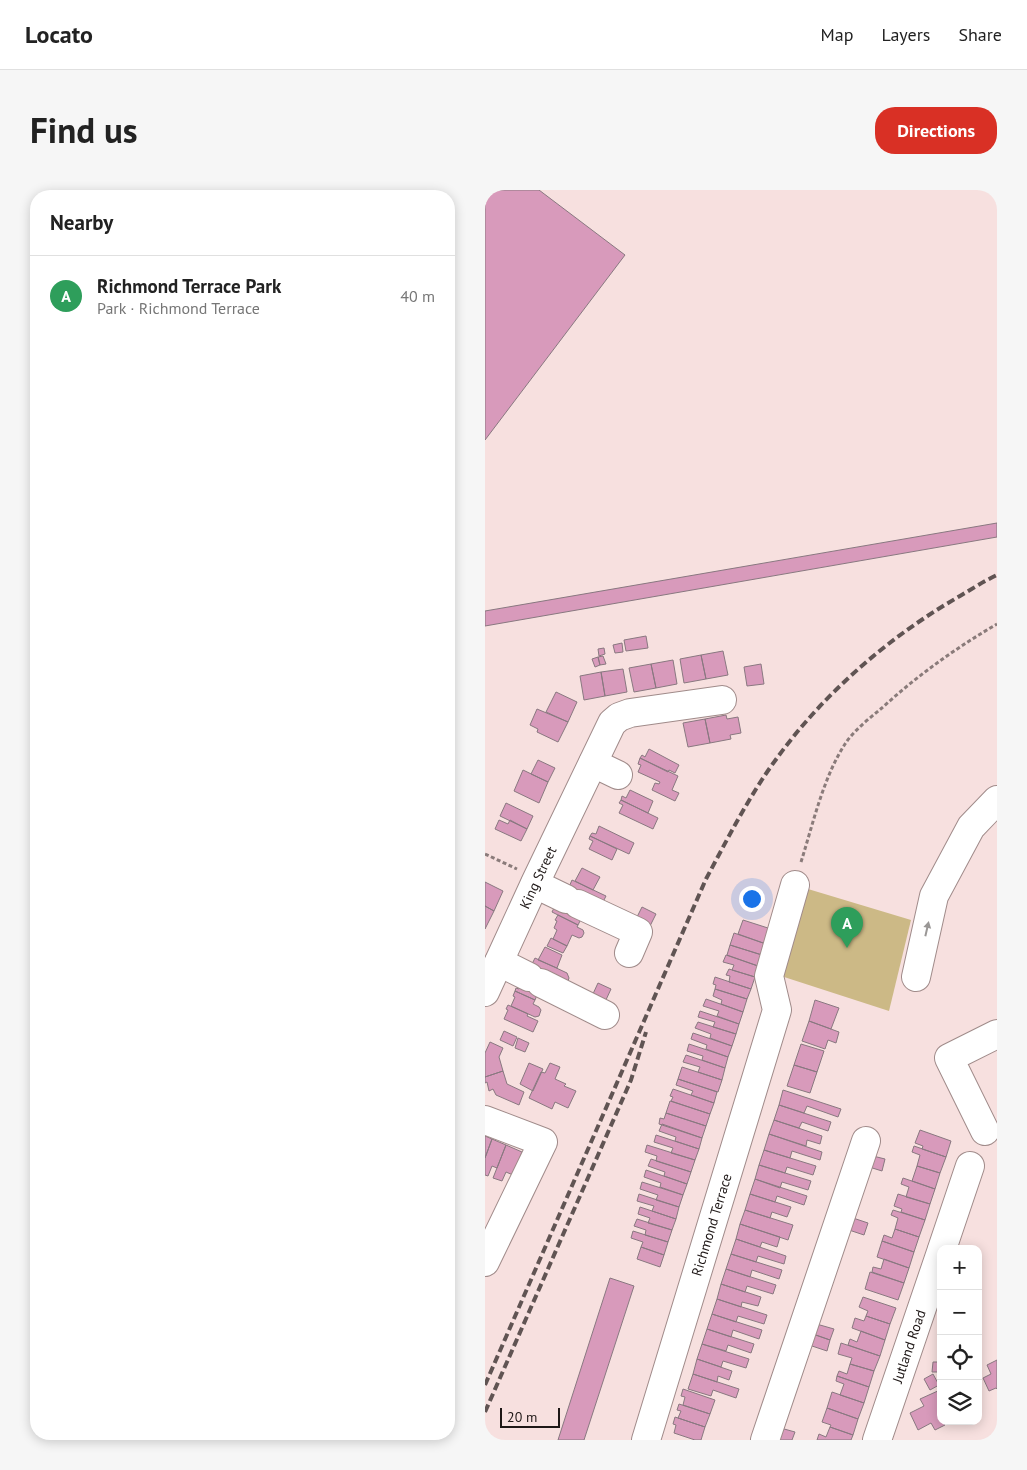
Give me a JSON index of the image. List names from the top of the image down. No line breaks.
{"streets":{"street":["King Street","Richmond Terrace","Jutland Road"]},"scale_bar":"20 m","page":{"header":"Locato","nav":["Map","Layers","Share"],"title":"Find us","buttons":"Directions","heading":"Nearby","list":[{"mark":"A","name":"Richmond Terrace Park","note":"Park · Richmond Terrace","value":"40 m"}],"pins":"A","map_buttons":["+","−"],"scale":"20 m"}}
